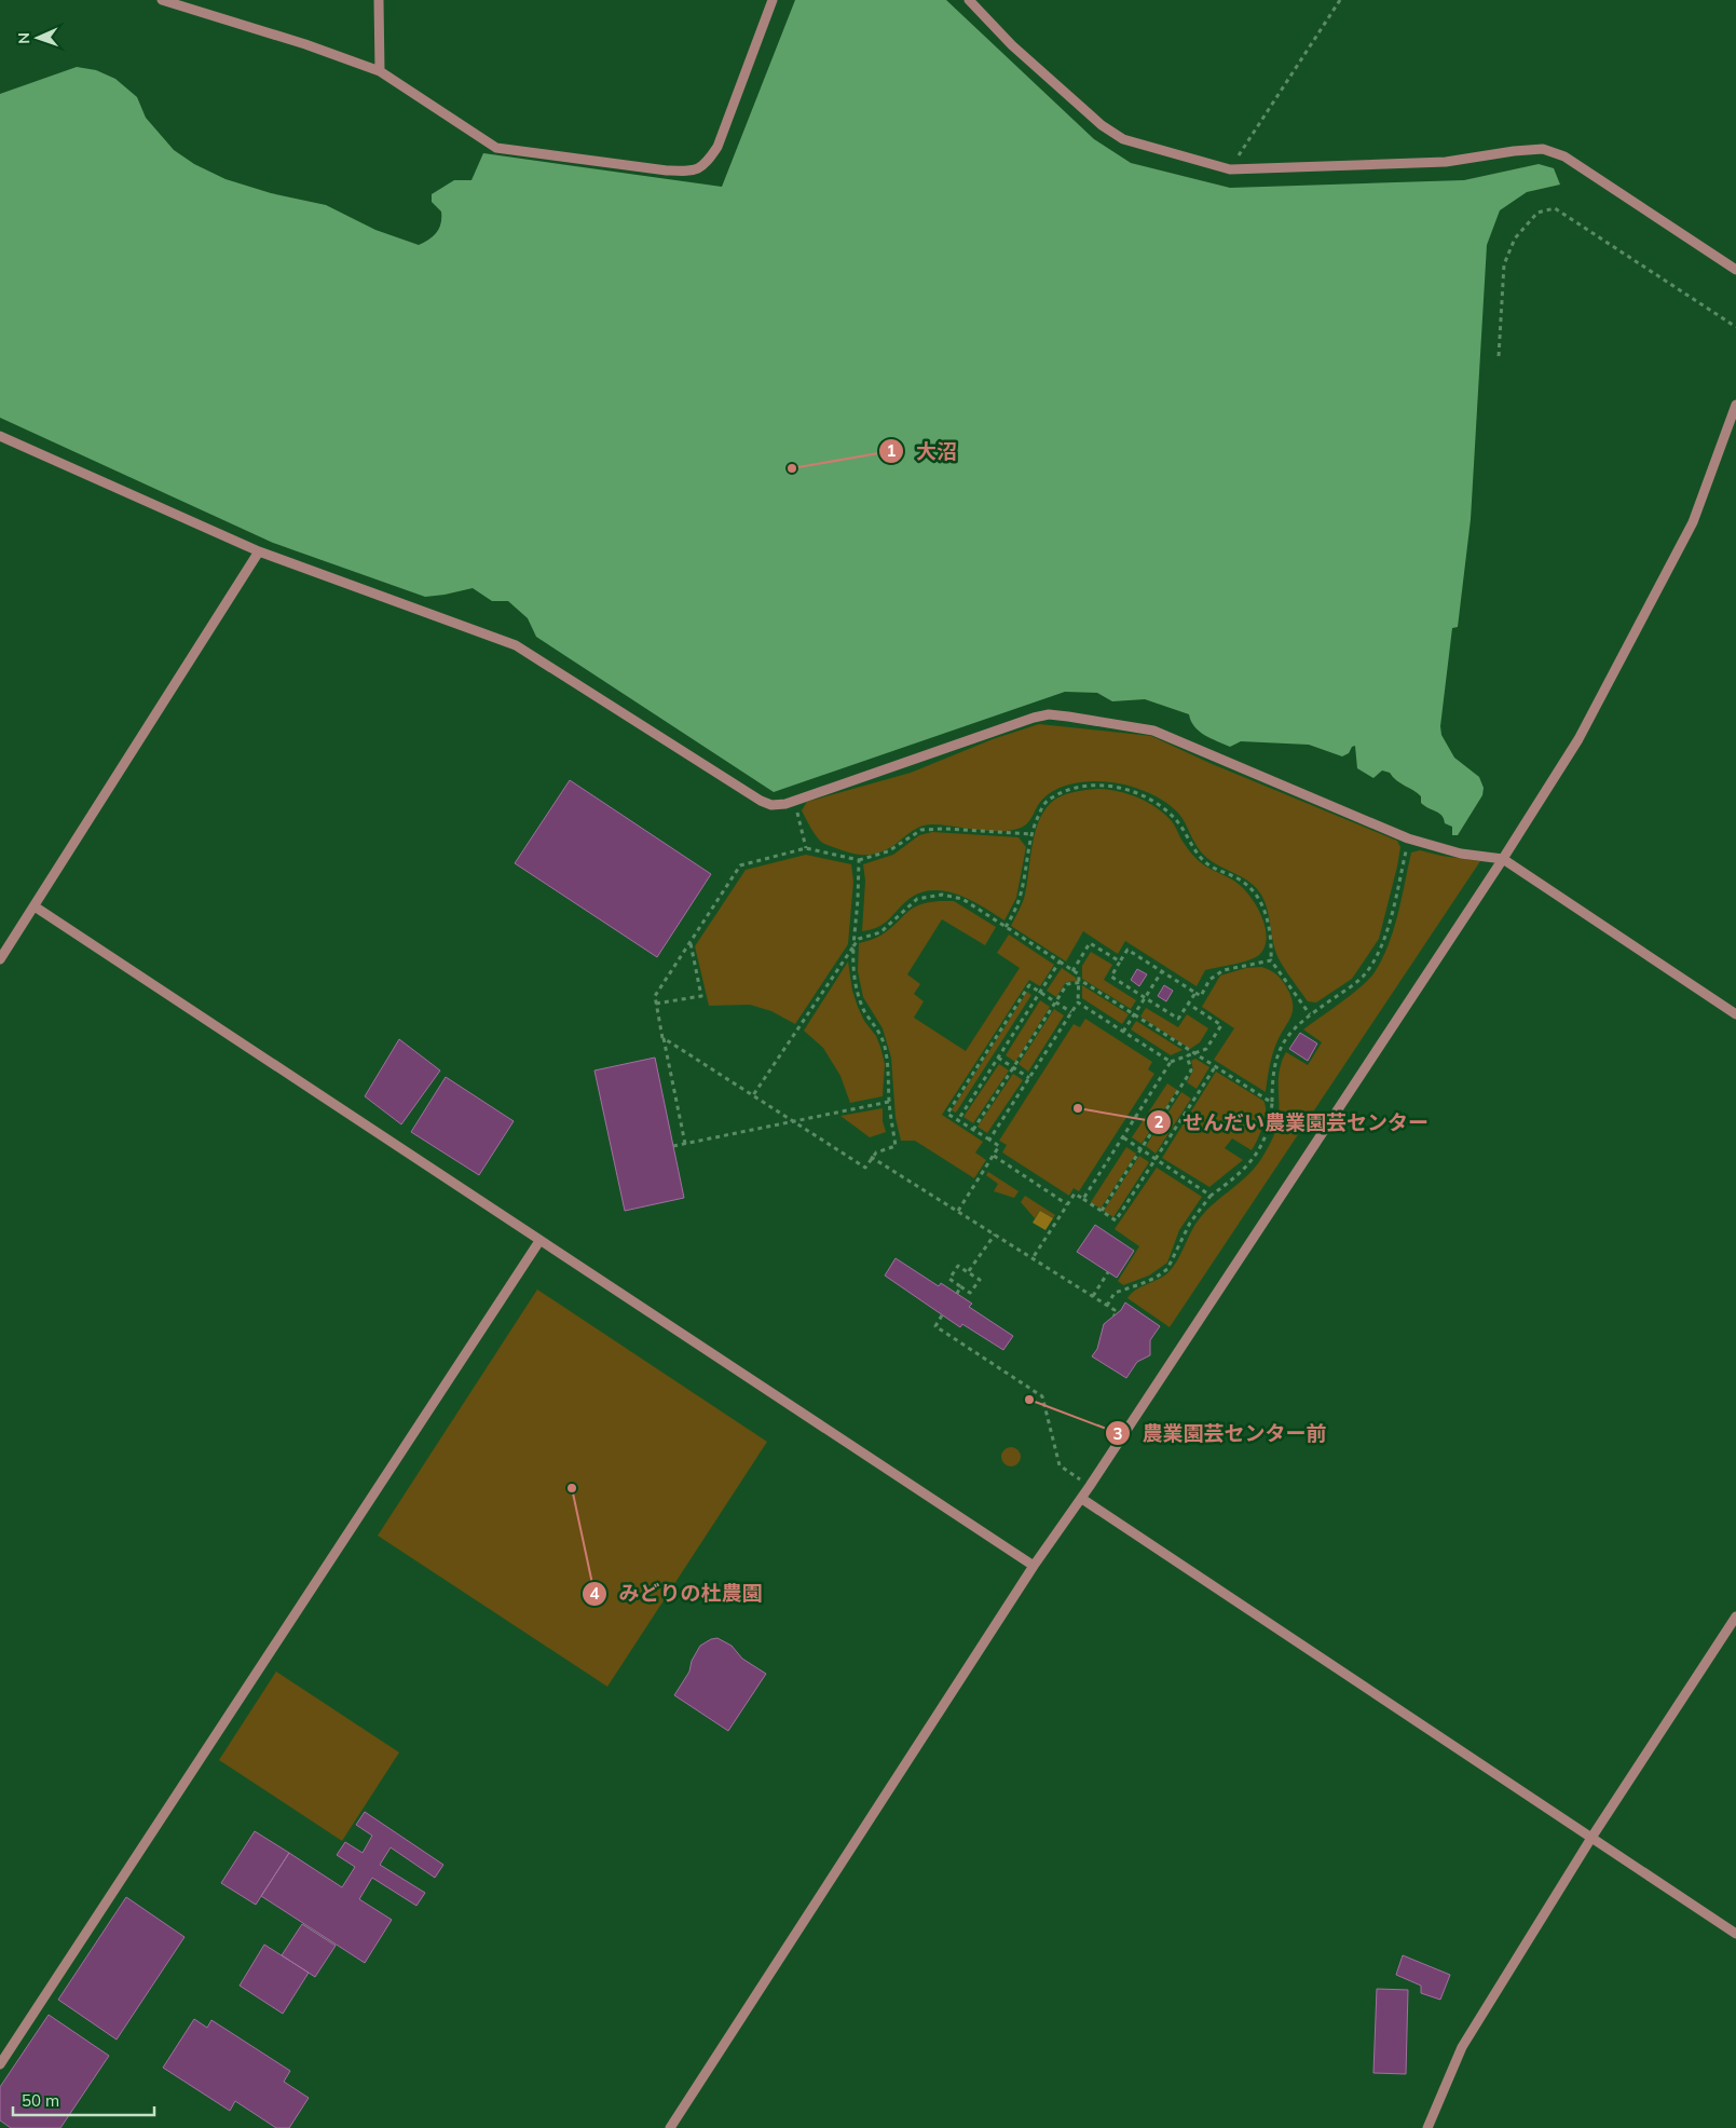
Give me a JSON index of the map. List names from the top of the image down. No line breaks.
{"places":["大沼","せんだい農業園芸センター","農業園芸センター前","みどりの杜農園"],"scale_bar":"50 m","north":"left"}
